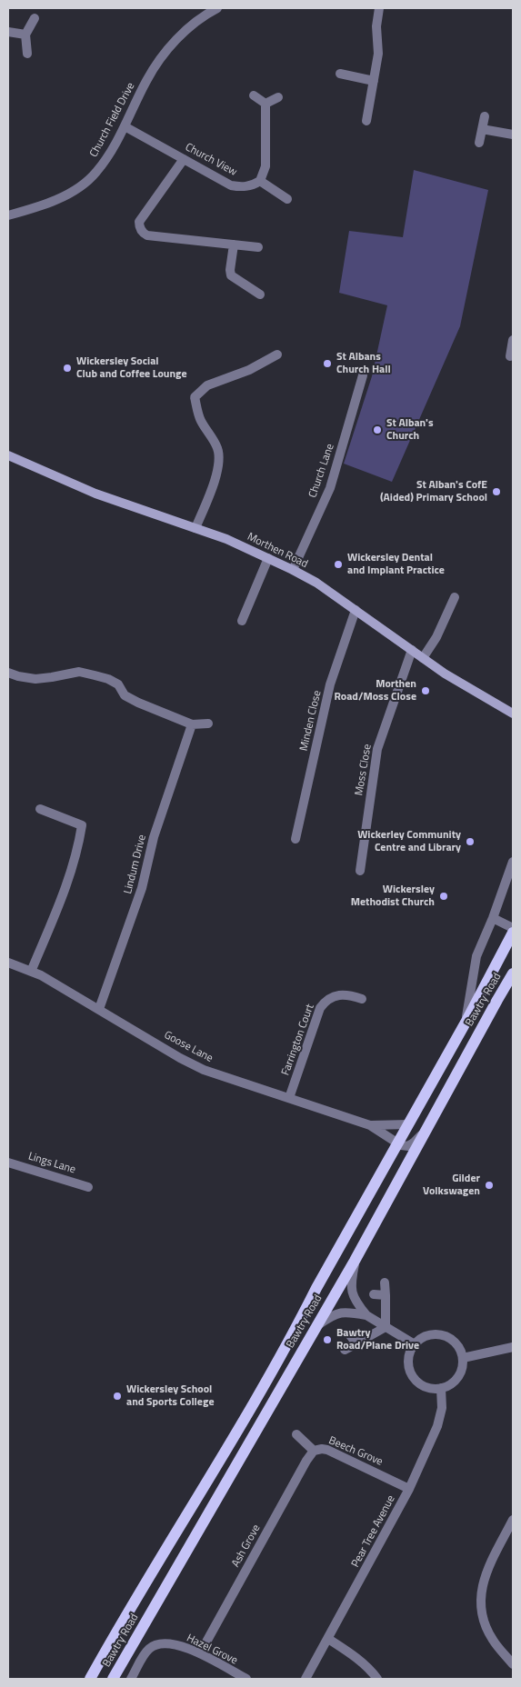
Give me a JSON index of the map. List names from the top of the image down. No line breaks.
{"streets":{"main road":["Morthen Road","Bawtry Road"],"street":["Church Field Drive","Church View","Church Lane","Minden Close","Moss Close","Lindum Drive","Farrington Court","Goose Lane","Lings Lane","Beech Grove","Pear Tree Avenue","Ash Grove","Hazel Grove"]},"crossings":[["Church Field Drive","Church View"],["Church Lane","Morthen Road"],["Morthen Road","Minden Close"],["Morthen Road","Moss Close"],["Lindum Drive","Goose Lane"],["Bawtry Road","Goose Lane"],["Farrington Court","Goose Lane"],["Beech Grove","Pear Tree Avenue"],["Beech Grove","Ash Grove"],["Ash Grove","Hazel Grove"]],"places":["St Albans Church Hall","Wickersley Social Club and Coffee Lounge","St Alban's Church","St Alban's CofE (Aided) Primary School","Wickersley Dental and Implant Practice","Morthen Road/Moss Close","Wickerley Community Centre and Library","Wickersley Methodist Church","Gilder Volkswagen","Bawtry Road/Plane Drive","Wickersley School and Sports College"]}
